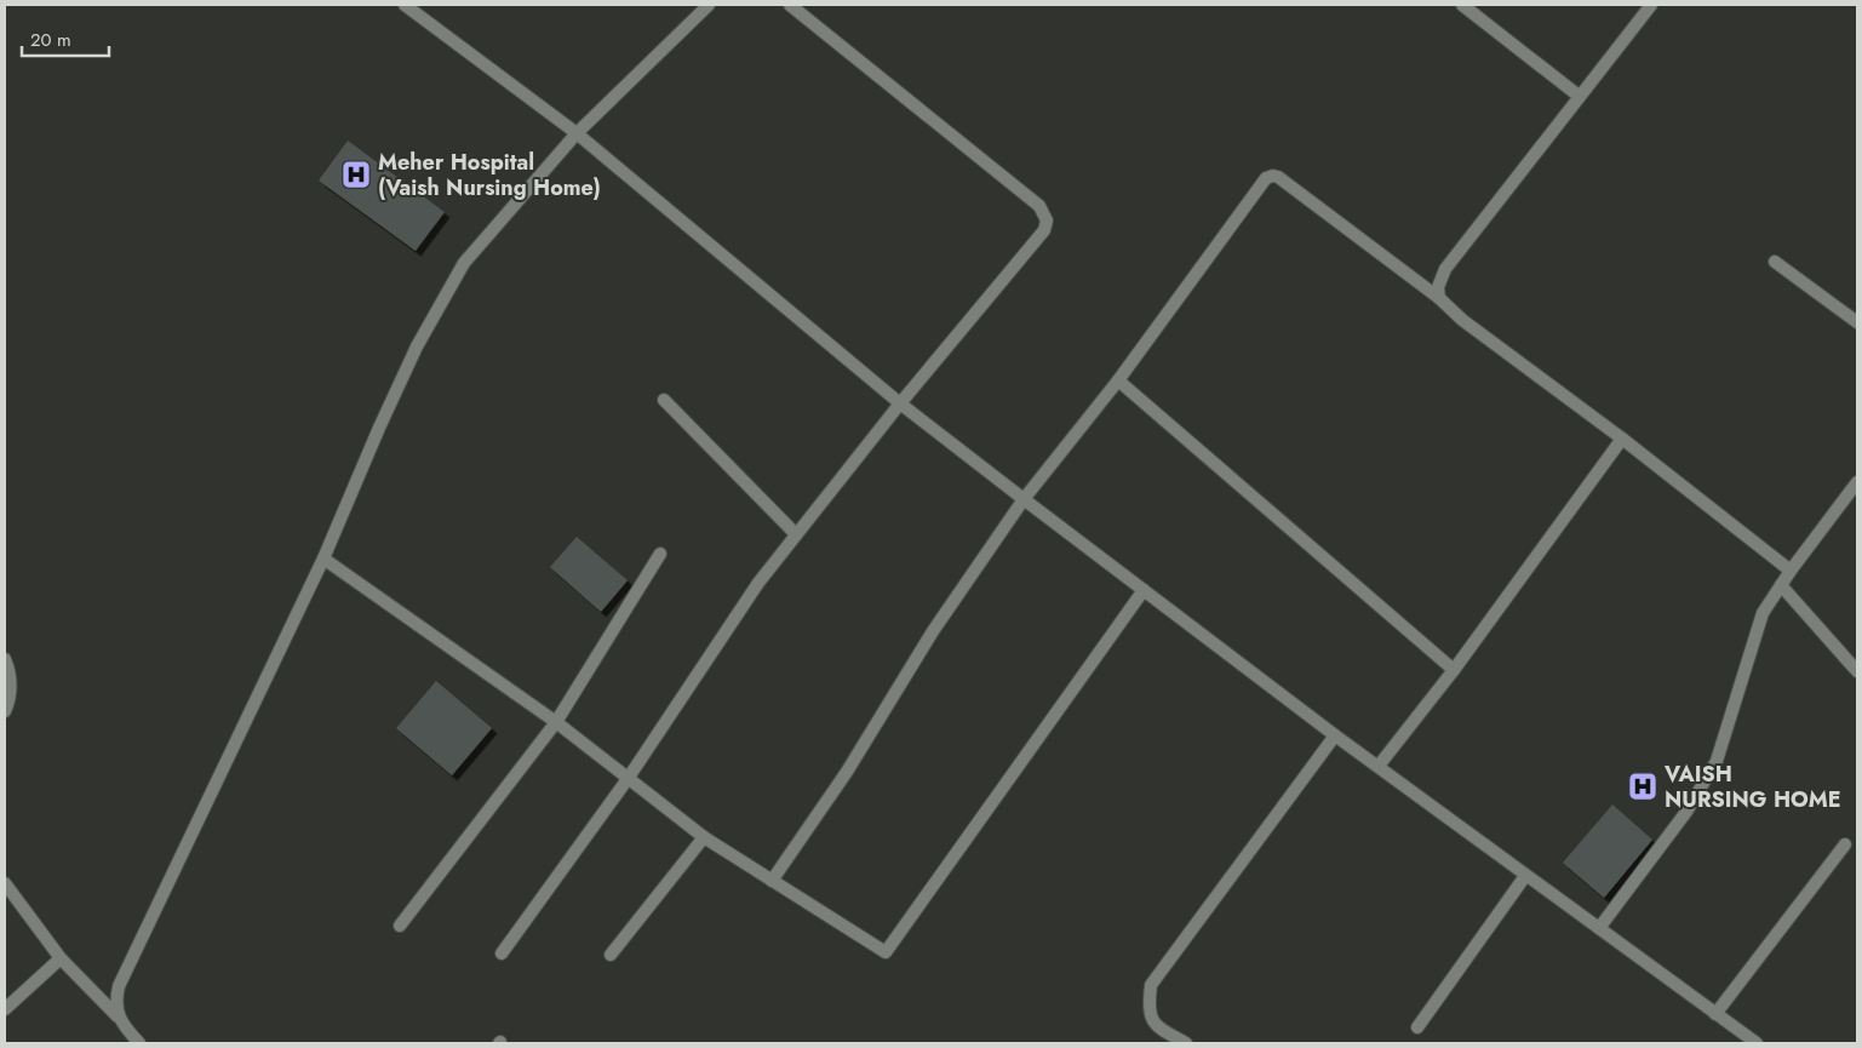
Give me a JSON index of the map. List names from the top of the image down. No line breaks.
{"places":{"hospital":["Meher Hospital (Vaish Nursing Home)","VAISH NURSING HOME"]},"scale_bar":"20 m"}
